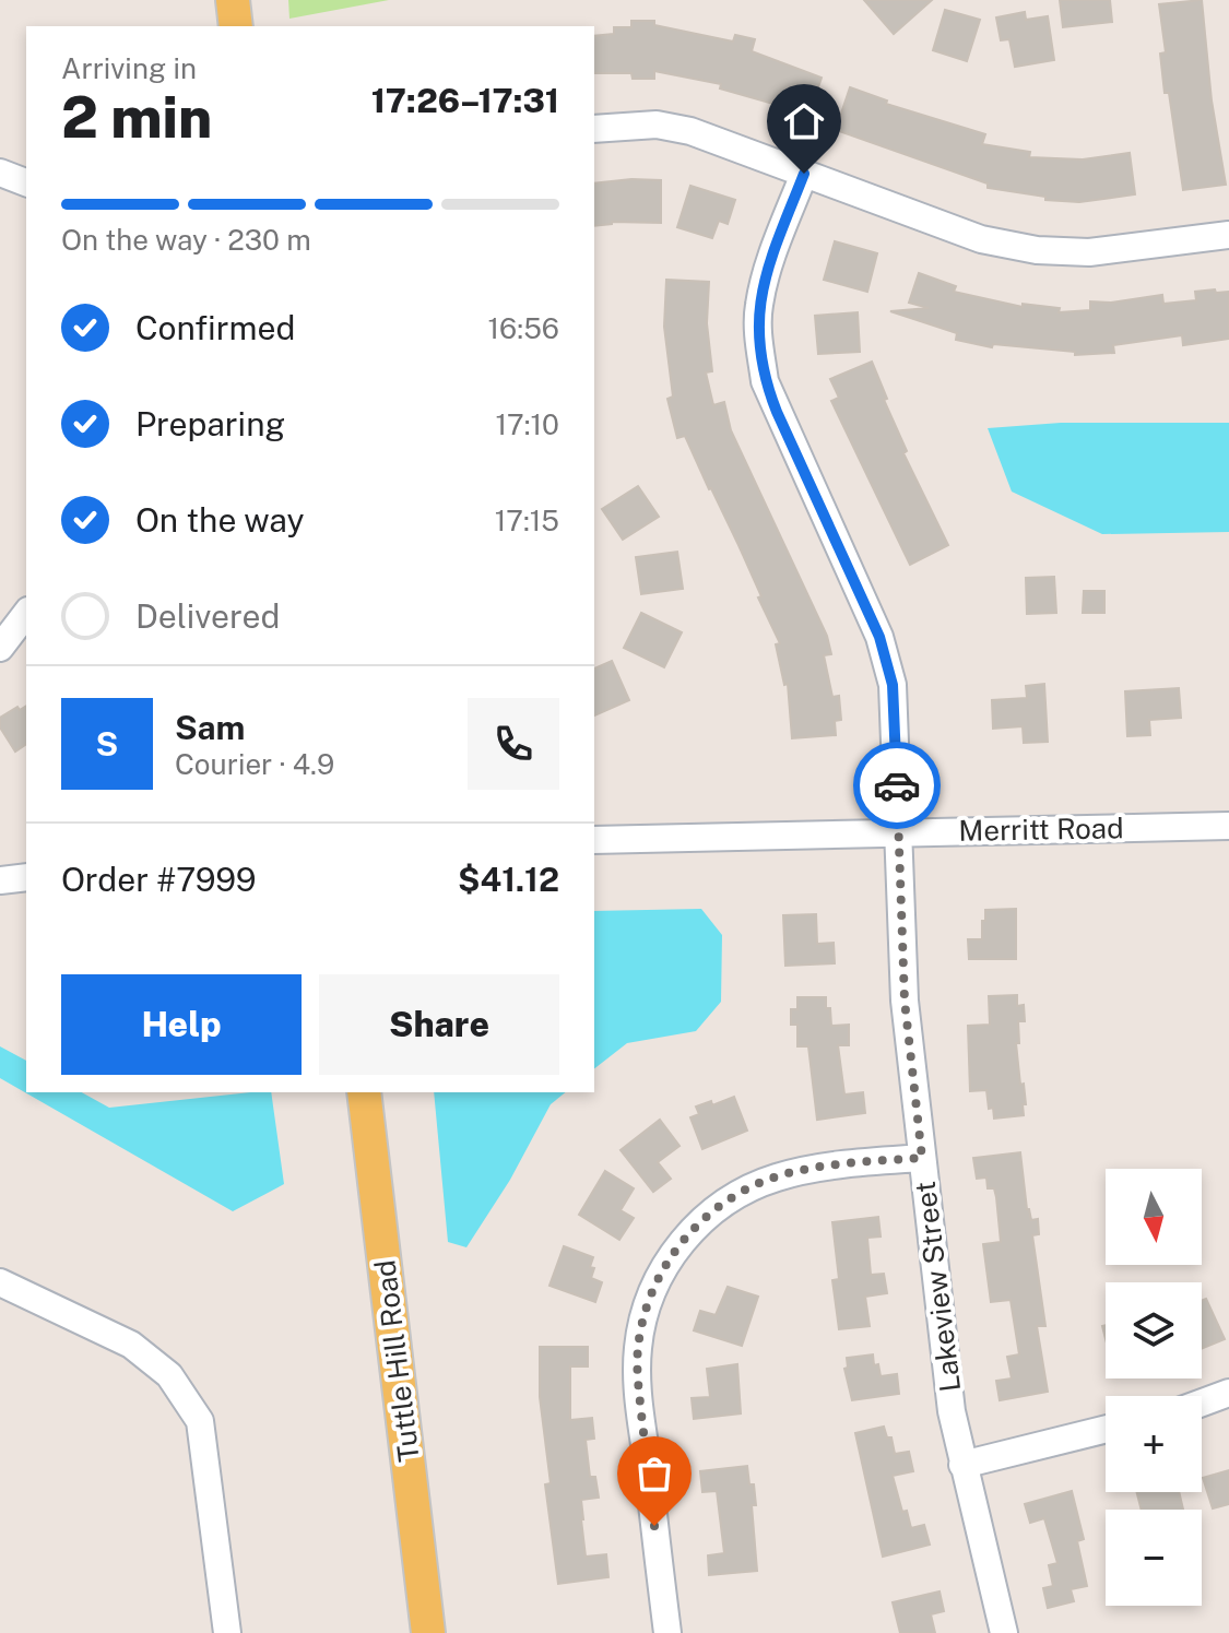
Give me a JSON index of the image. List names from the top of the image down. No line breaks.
{"streets":{"main road":["Tuttle Hill Road"],"street":["Merritt Road","Lakeview Street"]},"crossings":[["Merritt Road","Lakeview Street"]],"north":"bottom","page":{"heading":["2 min","Arriving in","17:26–17:31"],"panel":["Sam","Courier · 4.9","Order #7999","$41.12"],"bar":"On the way · 230 m","list":[["Confirmed","16:56"],["Preparing","17:10"],["On the way","17:15"],"Delivered"],"round":"S","buttons":["Help","Share"],"map_buttons":["+","−"]}}
